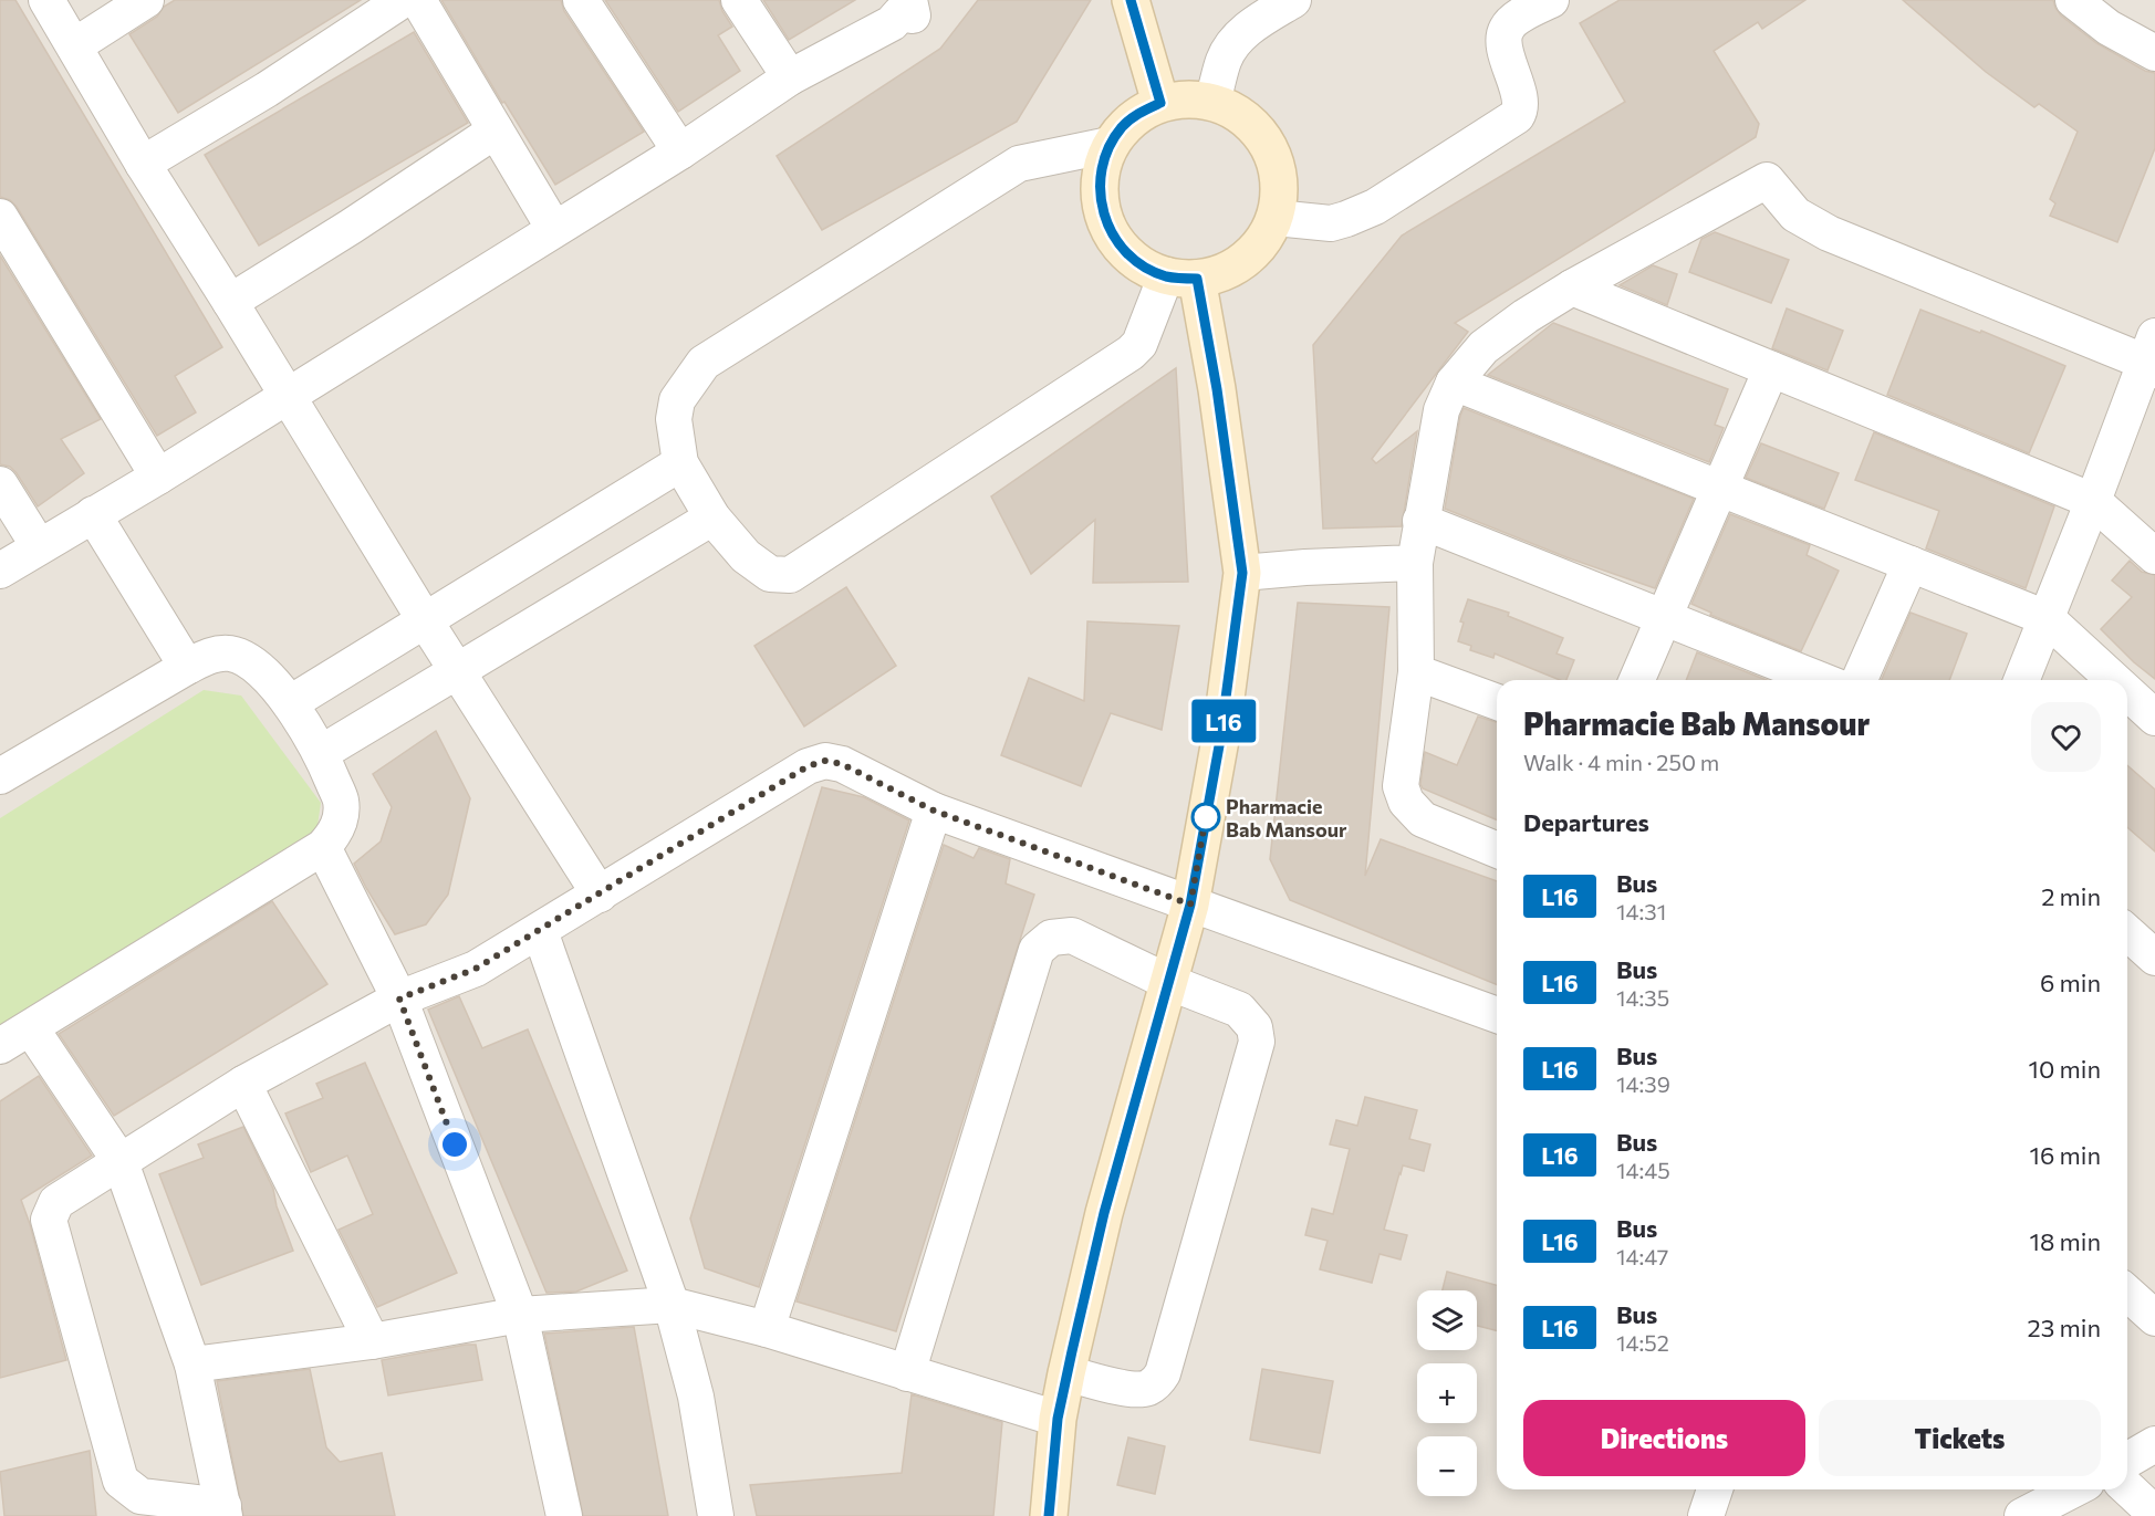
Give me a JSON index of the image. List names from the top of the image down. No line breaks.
{"places":["Pharmacie Bab Mansour"],"lines":["bus line L16"],"page":{"on_map":"L16","heading":[["Pharmacie Bab Mansour","Walk · 4 min · 250 m"],"Departures"],"list":[{"mark":"L16","name":"Bus","note":"14:31","value":"2 min"},{"mark":"L16","name":"Bus","note":"14:35","value":"6 min"},{"mark":"L16","name":"Bus","note":"14:39","value":"10 min"},{"mark":"L16","name":"Bus","note":"14:45","value":"16 min"},{"mark":"L16","name":"Bus","note":"14:47","value":"18 min"},{"mark":"L16","name":"Bus","note":"14:52","value":"23 min"}],"map_buttons":["+","−"],"buttons":["Directions","Tickets"]}}
